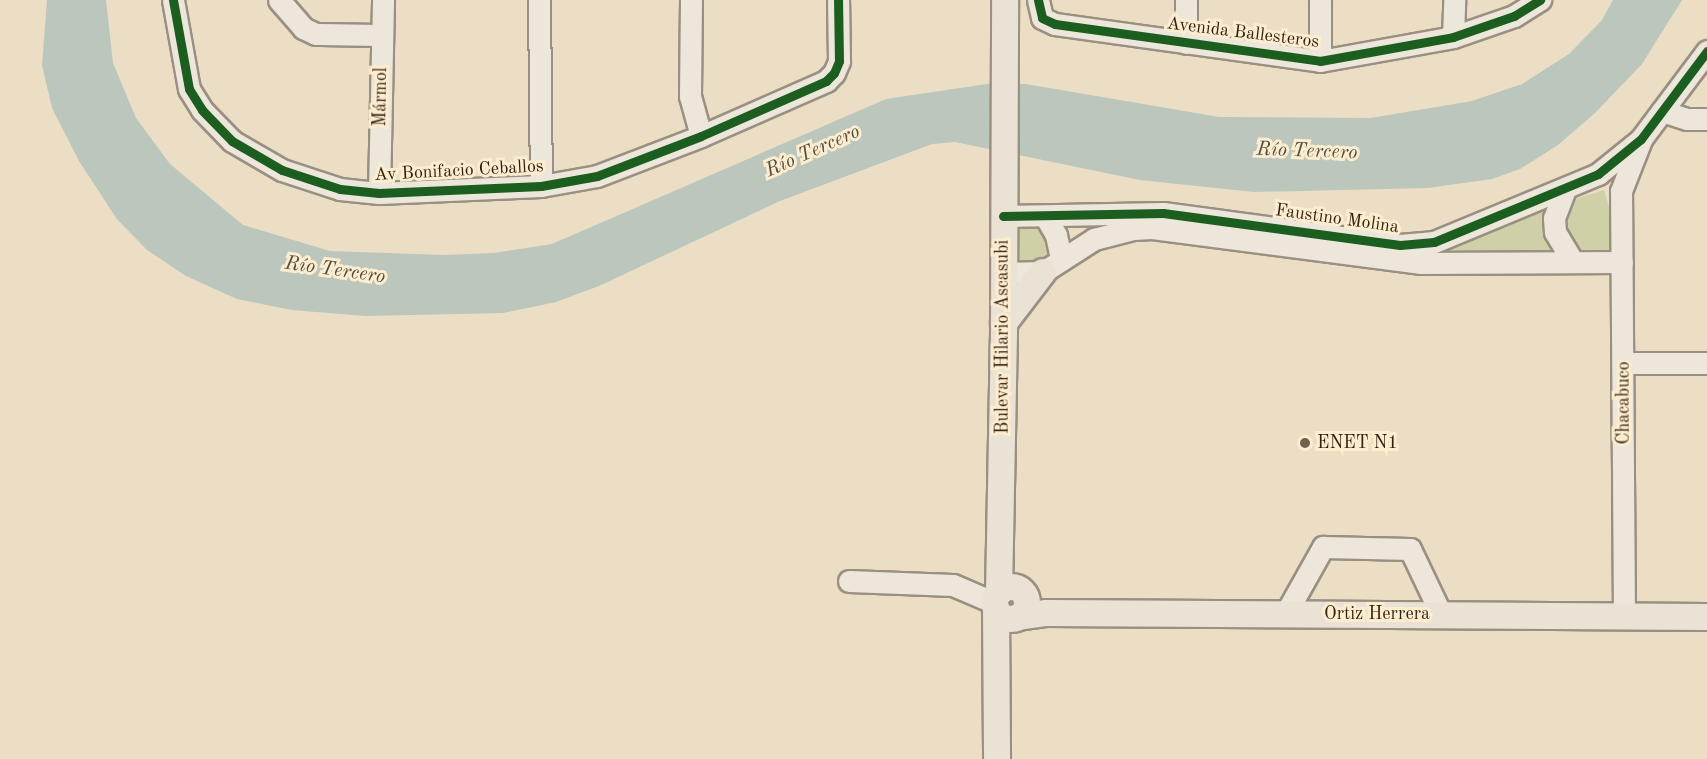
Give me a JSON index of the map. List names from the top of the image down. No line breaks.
{"streets":{"main road":["Bulevar Hilario Ascasubi","Ortiz Herrera"],"street":["Avenida Ballesteros","Mármol","Av Bonifacio Ceballos","Faustino Molina","Chacabuco"]},"crossings":[["Mármol","Av Bonifacio Ceballos"],["Faustino Molina","Bulevar Hilario Ascasubi"],["Faustino Molina","Chacabuco"],["Bulevar Hilario Ascasubi","Ortiz Herrera"],["Chacabuco","Ortiz Herrera"]],"water":["Río Tercero"],"places":["ENET N1"]}
